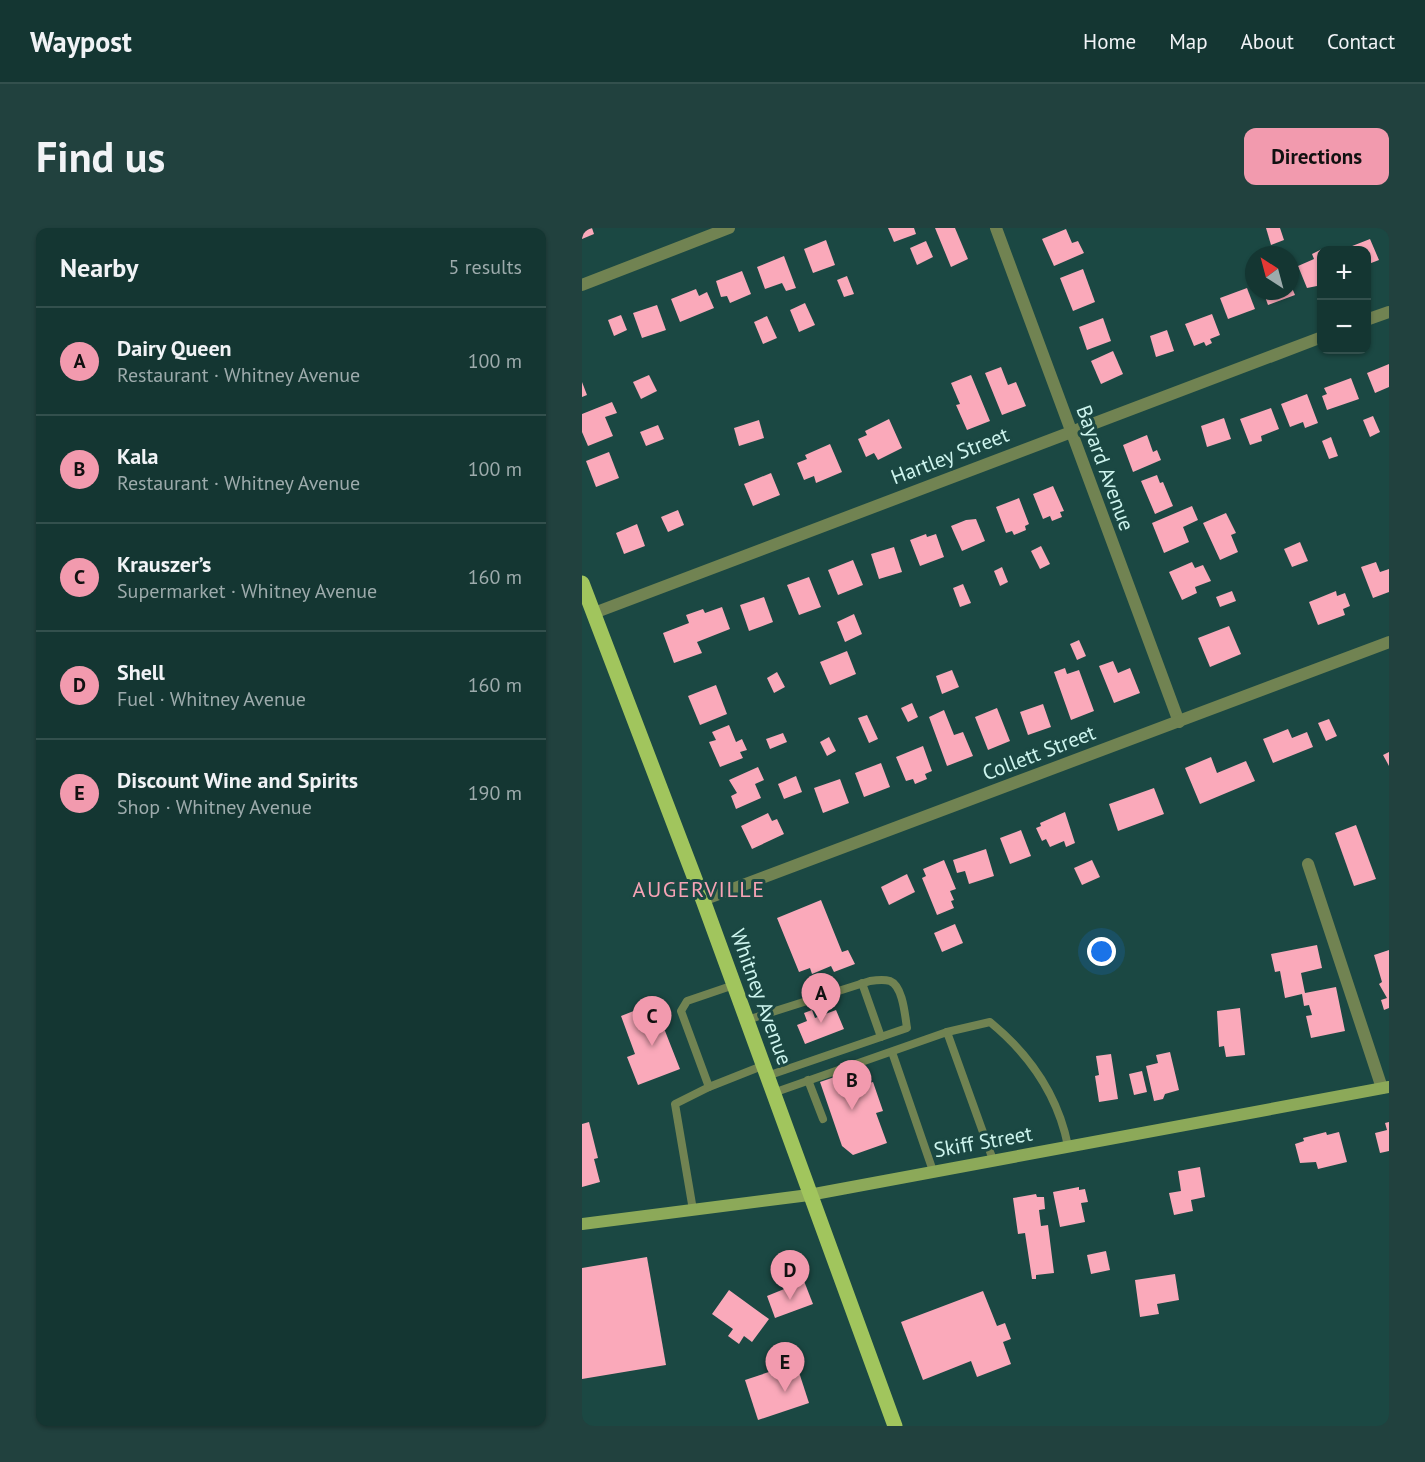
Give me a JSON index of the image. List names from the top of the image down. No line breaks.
{"streets":{"main road":["Whitney Avenue","Skiff Street"],"street":["Hartley Street","Bayard Avenue","Collett Street"]},"crossings":[["Hartley Street","Bayard Avenue"],["Hartley Street","Whitney Avenue"],["Bayard Avenue","Collett Street"],["Collett Street","Whitney Avenue"],["Whitney Avenue","Skiff Street"]],"districts":["AUGERVILLE"],"north":"top left","page":{"header":"Waypost","nav":["Home","Map","About","Contact"],"buttons":"Directions","title":"Find us","heading":["Nearby","5 results"],"map_buttons":["+","−"],"list":[{"mark":"A","name":"Dairy Queen","note":"Restaurant · Whitney Avenue","value":"100 m"},{"mark":"B","name":"Kala","note":"Restaurant · Whitney Avenue","value":"100 m"},{"mark":"C","name":"Krauszer’s","note":"Supermarket · Whitney Avenue","value":"160 m"},{"mark":"D","name":"Shell","note":"Fuel · Whitney Avenue","value":"160 m"},{"mark":"E","name":"Discount Wine and Spirits","note":"Shop · Whitney Avenue","value":"190 m"}],"pins":["A","C","B","D","E"]}}
